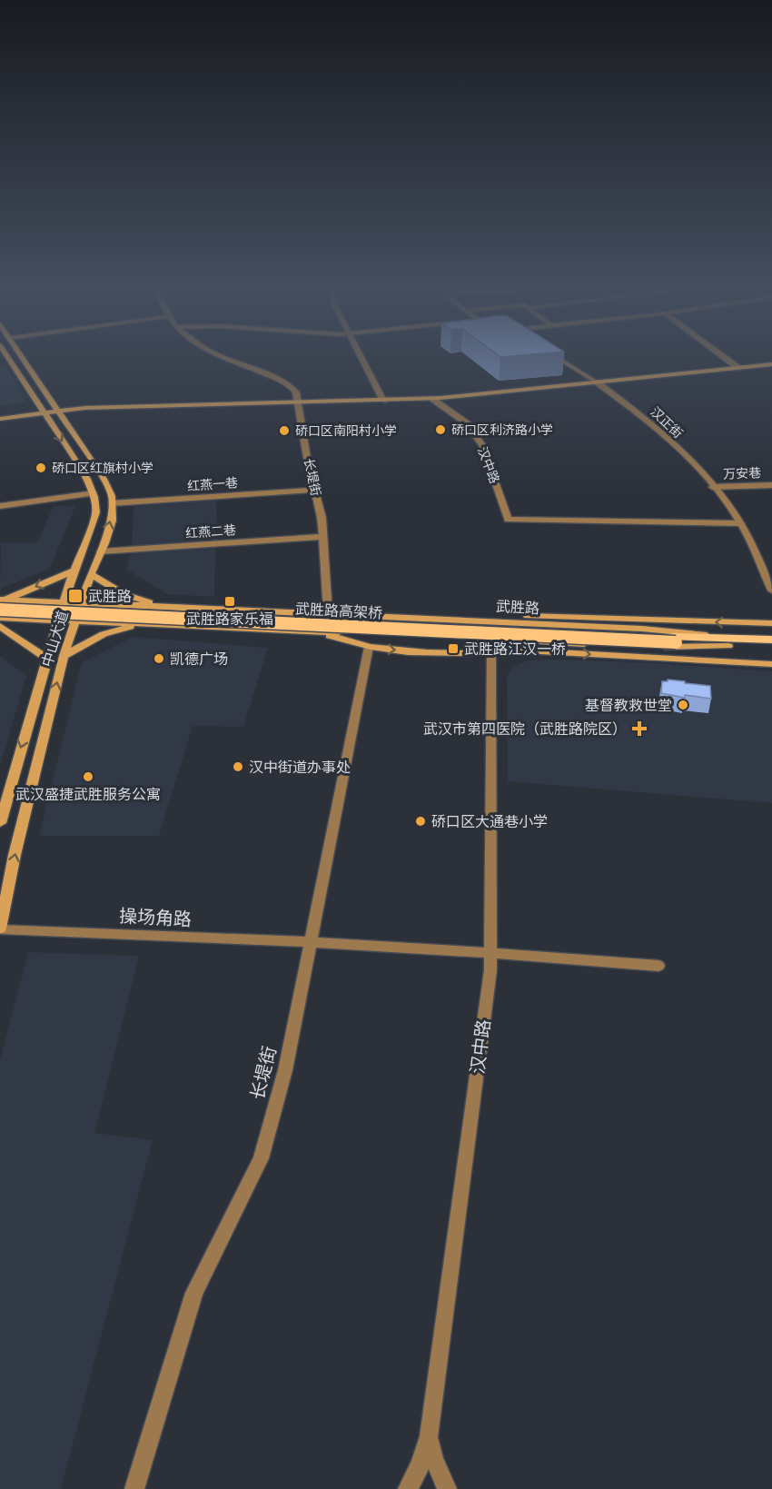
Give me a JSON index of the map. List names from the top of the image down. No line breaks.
{"streets":{"main road":["武胜路","武胜路高架桥","中山大道"],"street":["汉正街","汉中路","万安巷","长堤街","红燕一巷","红燕二巷","操场角路"]},"crossings":[["汉正街","汉中路"],["汉正街","万安巷"],["汉中路","操场角路"],["长堤街","红燕一巷"],["长堤街","红燕二巷"],["长堤街","武胜路"],["长堤街","操场角路"],["红燕一巷","中山大道"],["红燕二巷","中山大道"],["武胜路","武胜路高架桥"],["武胜路","中山大道"],["中山大道","操场角路"]],"places":{"other":["硚口区利济路小学","硚口区南阳村小学","硚口区红旗村小学","凯德广场","基督教救世堂","汉中街道办事处","武汉盛捷武胜服务公寓","硚口区大通巷小学"],"transit":["武胜路","武胜路家乐福","武胜路江汉一桥"],"health":["武汉市第四医院（武胜路院区）"]}}
